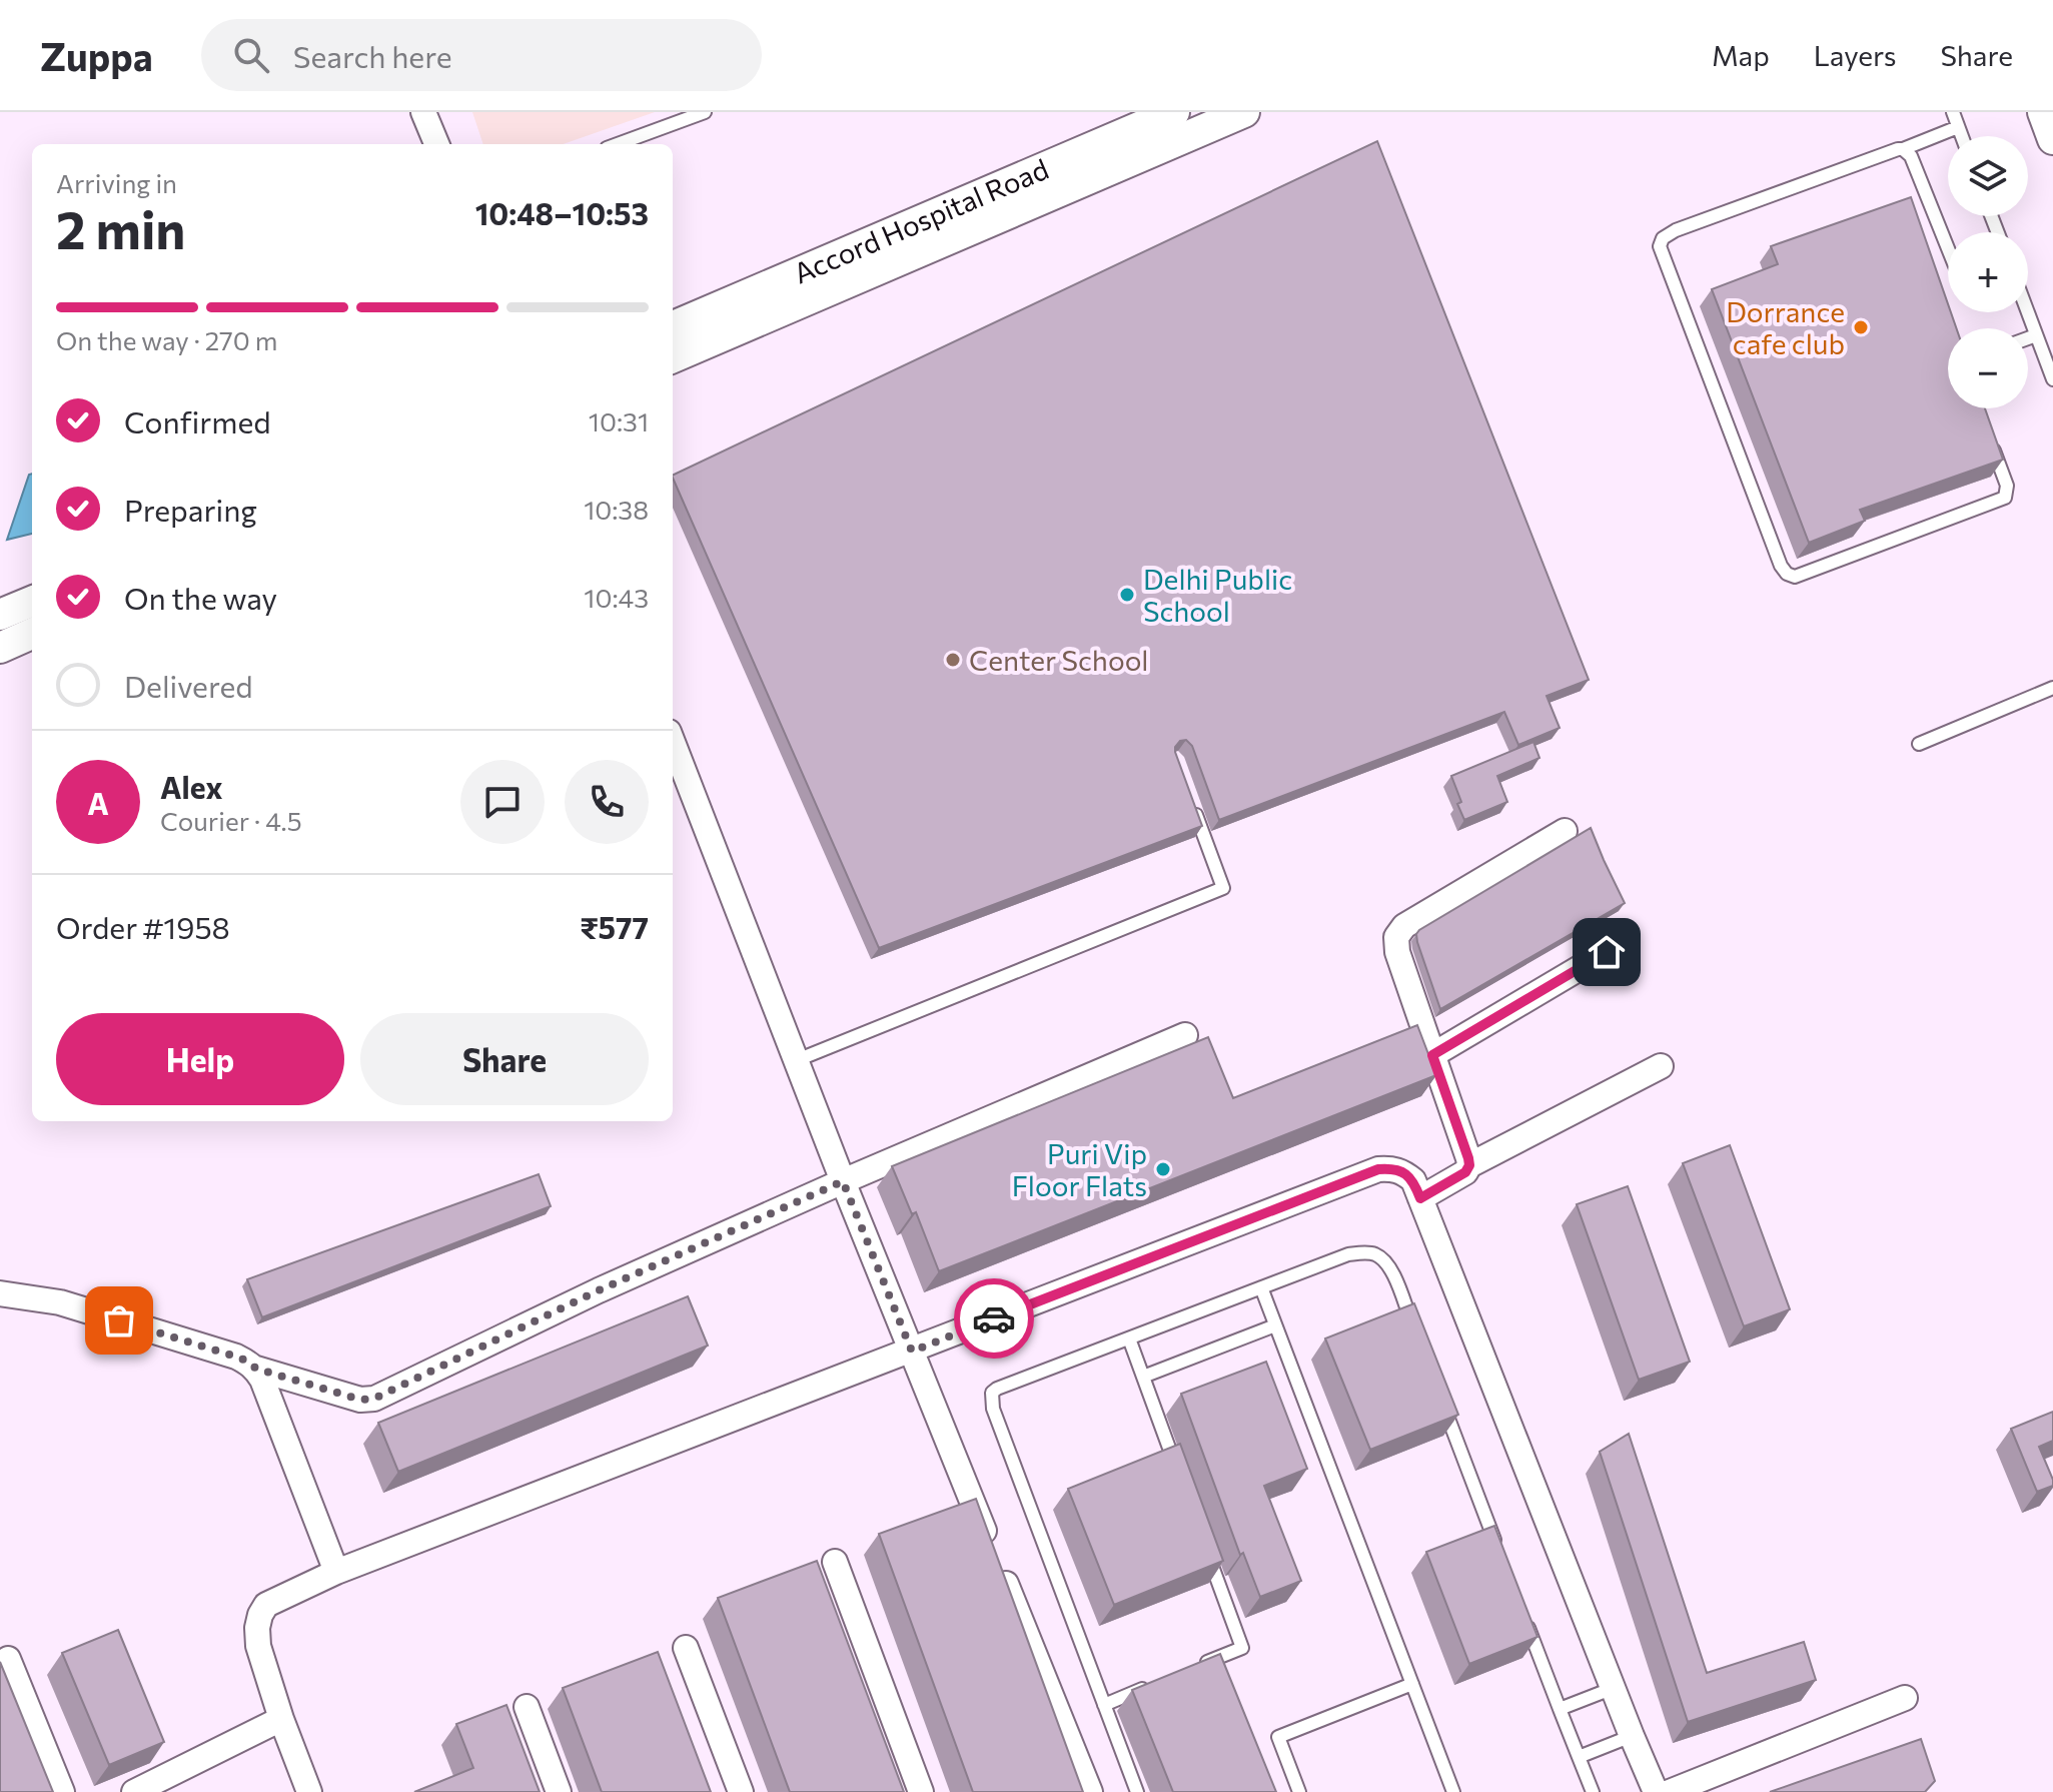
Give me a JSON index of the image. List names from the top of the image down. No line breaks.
{"streets":{"street":["Accord Hospital Road"]},"places":["Dorrance cafe club","Delhi Public School","Center School","Puri Vip Floor Flats"],"page":{"header":"Zuppa","search":"Search here","nav":["Map","Layers","Share"],"map_buttons":["+","−"],"heading":["2 min","Arriving in","10:48–10:53"],"panel":["Alex","Courier · 4.5","Order #1958","₹577"],"bar":"On the way · 270 m","list":[["Confirmed","10:31"],["Preparing","10:38"],["On the way","10:43"],"Delivered"],"round":"A","buttons":["Help","Share"]}}
